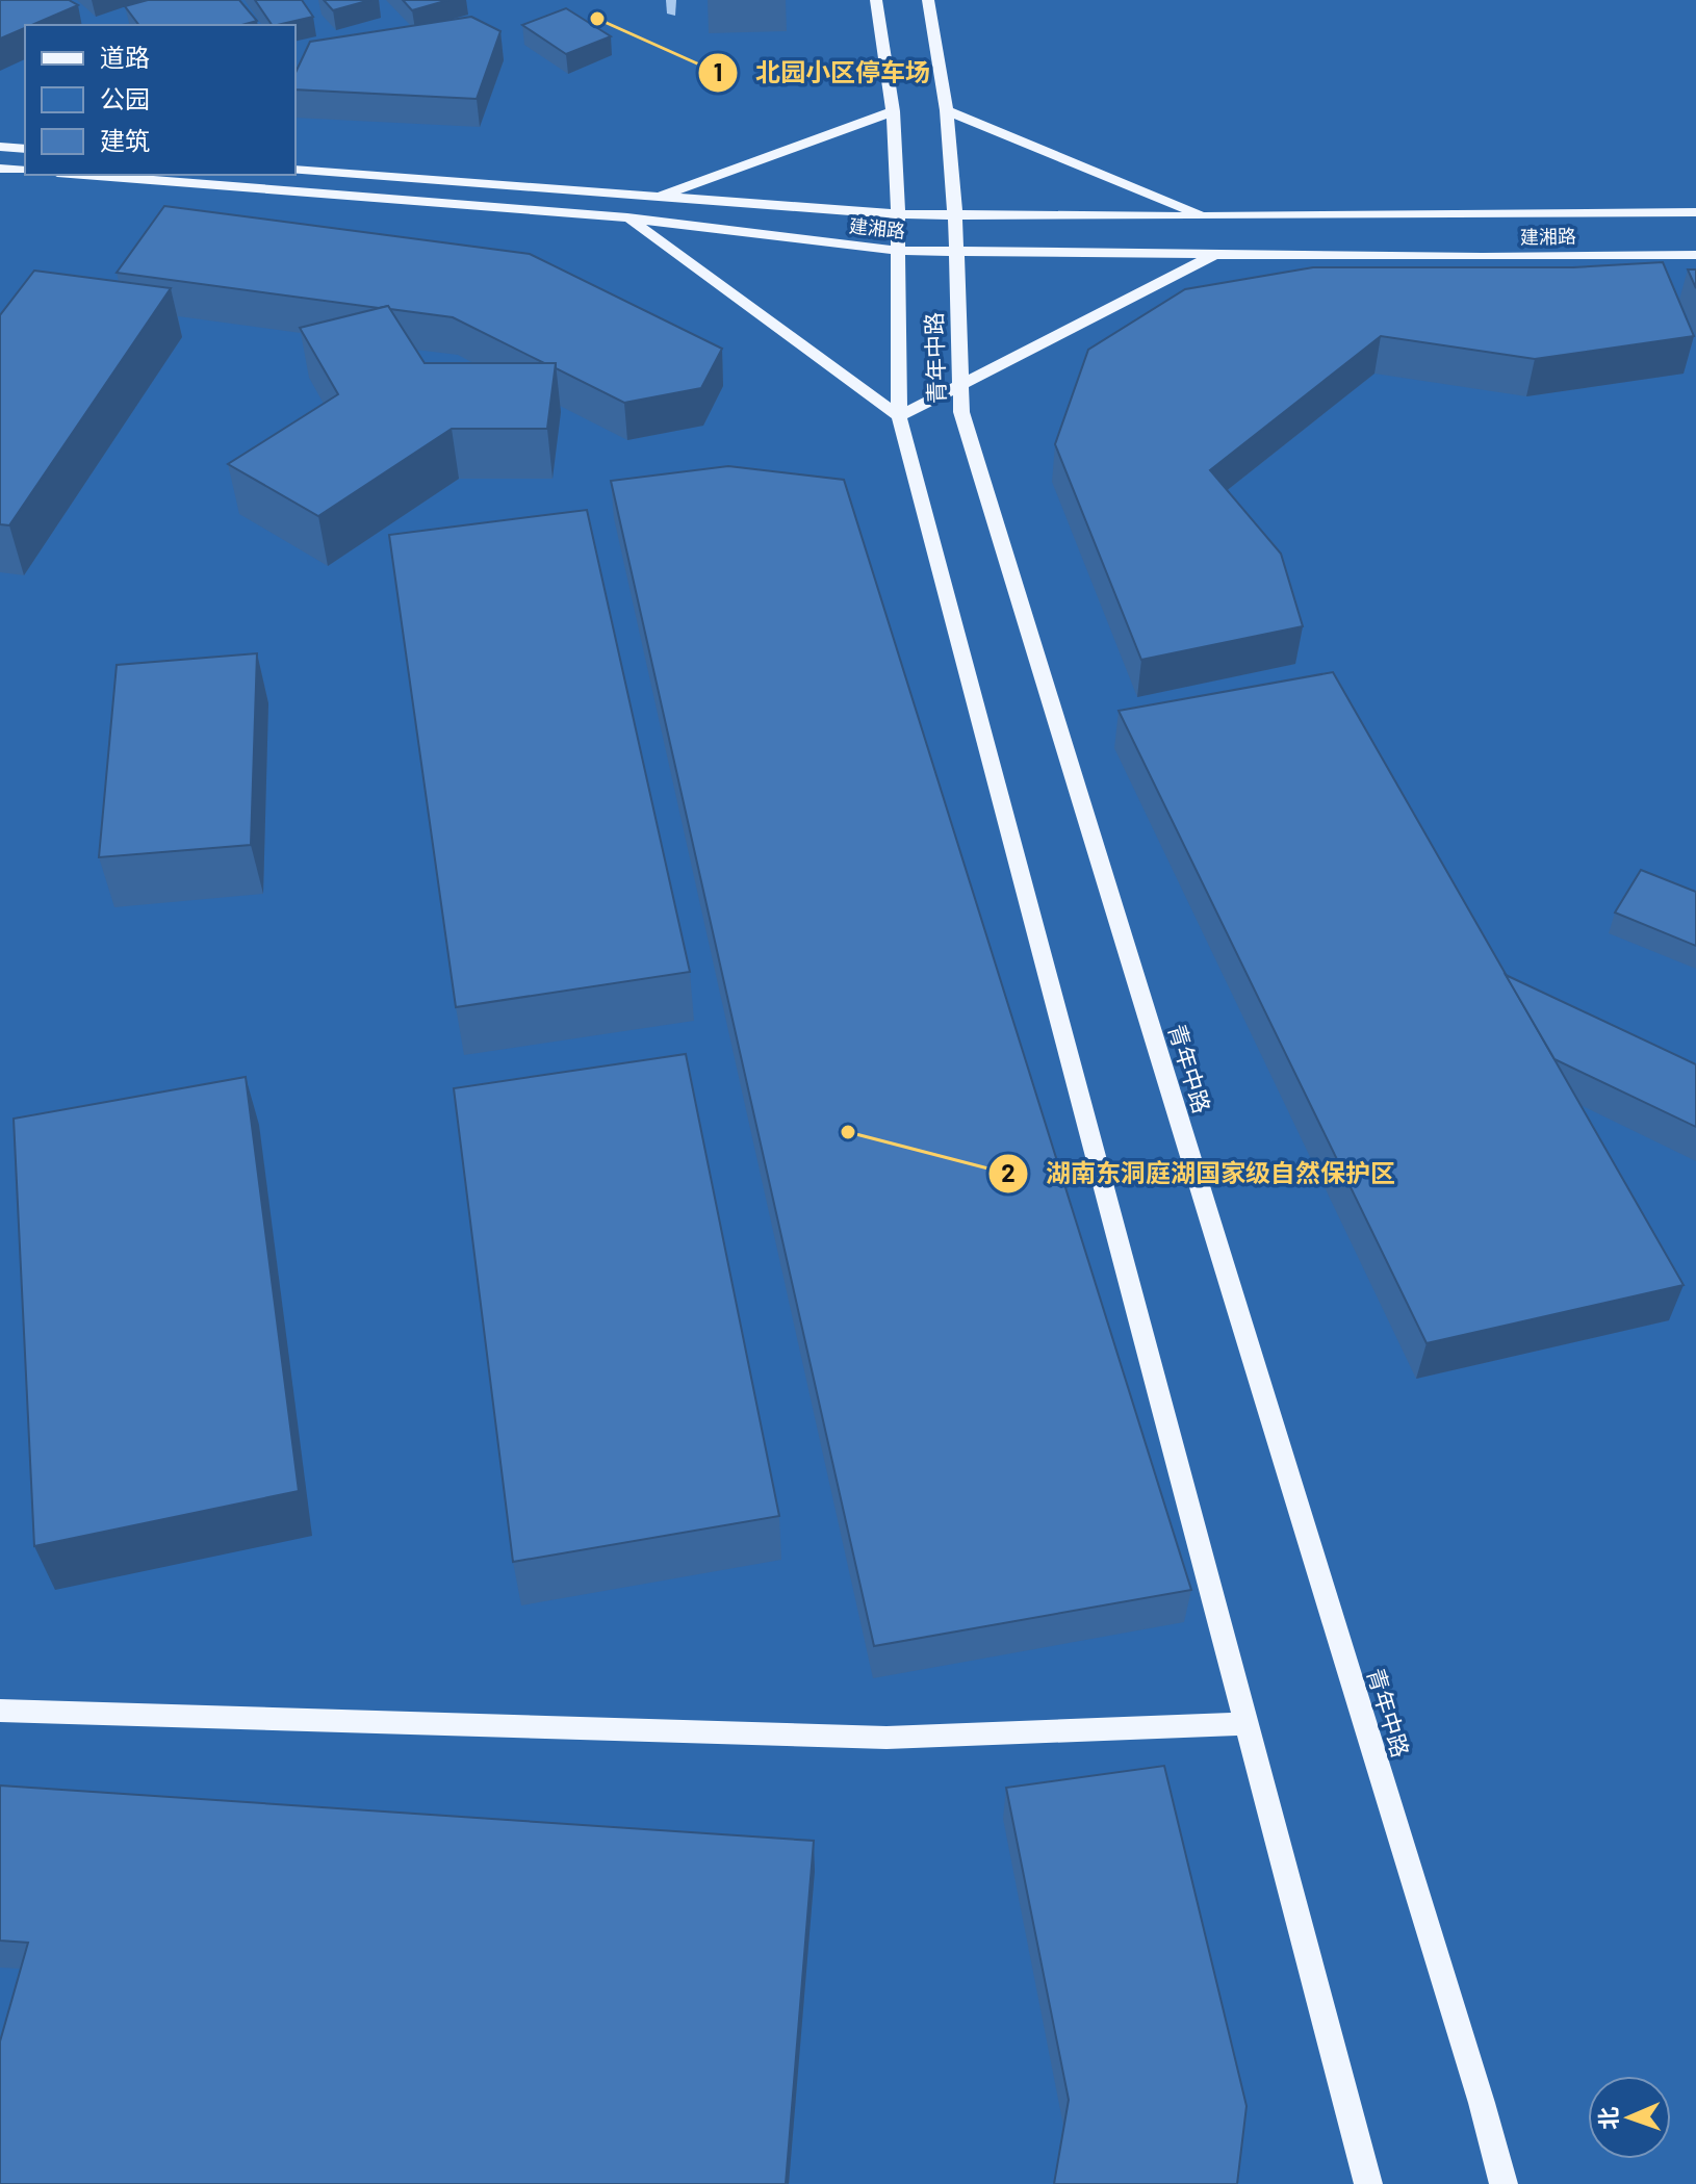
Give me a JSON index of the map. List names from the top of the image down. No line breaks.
{"streets":{"main road":["建湘路","青年中路"]},"crossings":[["建湘路","青年中路"]],"places":["北园小区停车场","湖南东洞庭湖国家级自然保护区"],"legend":["道路","公园","建筑"],"north":"left"}
